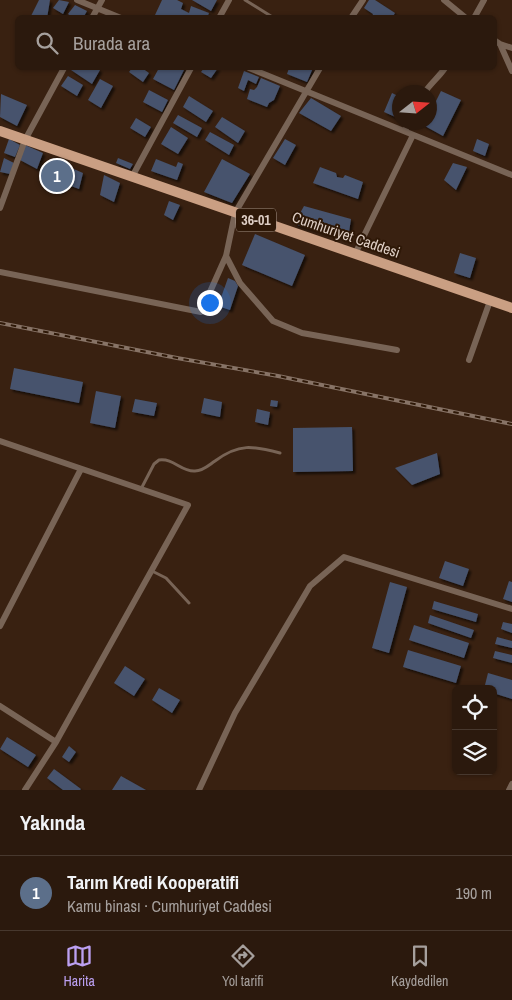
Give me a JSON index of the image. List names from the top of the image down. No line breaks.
{"streets":{"main road":["36-01","Cumhuriyet Caddesi"]},"north":"right","page":{"search":"Burada ara","pins":"1","heading":"Yakında","list":[{"mark":"1","name":"Tarım Kredi Kooperatifi","note":"Kamu binası · Cumhuriyet Caddesi","value":"190 m"}],"nav":["Harita","Yol tarifi","Kaydedilen"]}}
